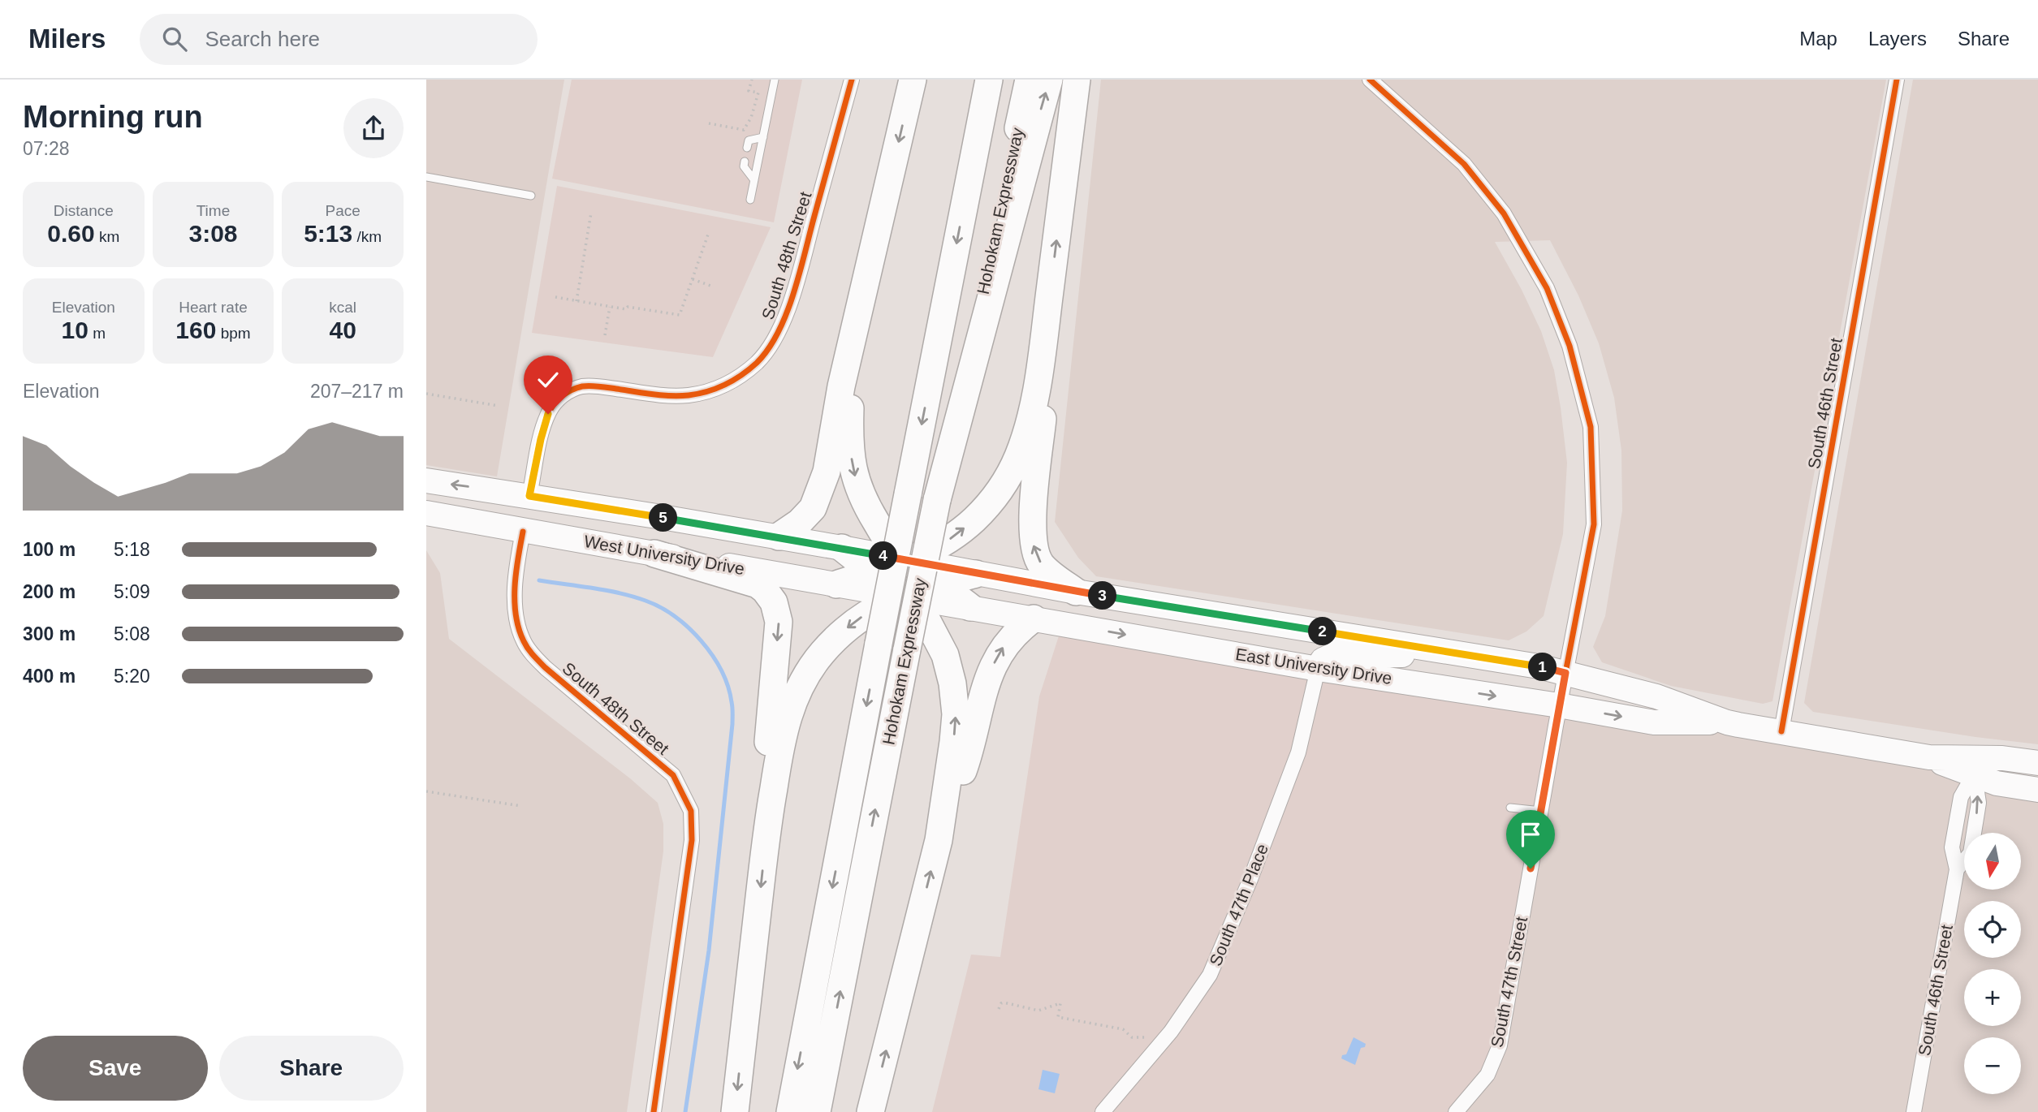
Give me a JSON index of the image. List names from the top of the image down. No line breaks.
{"streets":{"highway":["Hohokam Expressway"],"main road":["West University Drive","East University Drive"],"street":["South 48th Street","South 46th Street","South 47th Place","South 47th Street"]},"crossings":[["South 48th Street","West University Drive"],["South 46th Street","East University Drive"],["West University Drive","East University Drive"],["East University Drive","South 47th Place"],["East University Drive","South 47th Street"]],"north":"bottom","page":{"header":"Milers","search":"Search here","nav":["Map","Layers","Share"],"heading":["Morning run","07:28"],"stats":[["Distance","0.60 km"],["Time","3:08"],["Pace","5:13 /km"],["Elevation","10 m"],["Heart rate","160 bpm"],["kcal","40"]],"chart":["Elevation","207–217 m"],"pins":["5","4","3","2","1"],"list":[{"name":"100 m","note":"5:18"},{"name":"200 m","note":"5:09"},{"name":"300 m","note":"5:08"},{"name":"400 m","note":"5:20"}],"map_buttons":["+","−"],"buttons":["Save","Share"]}}
